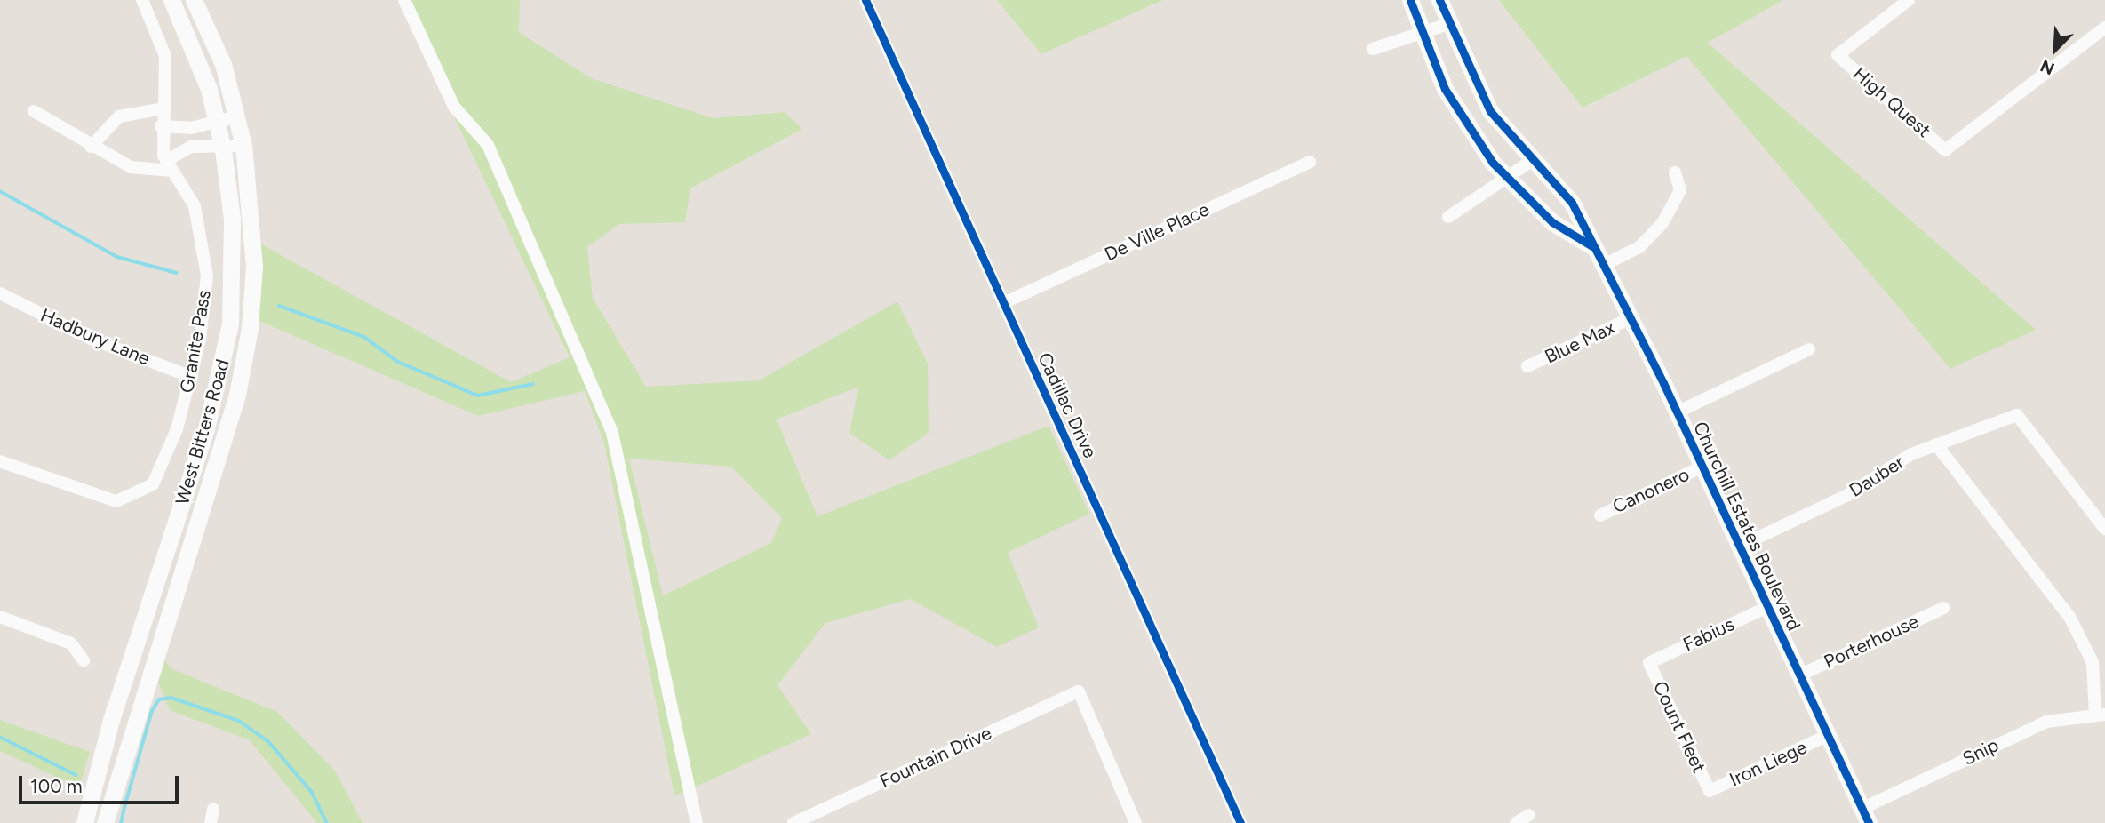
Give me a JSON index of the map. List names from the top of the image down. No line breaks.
{"streets":{"main road":["West Bitters Road","Churchill Estates Boulevard"],"street":["High Quest","De Ville Place","Hadbury Lane","Granite Pass","Blue Max","Cadillac Drive","Dauber","Canonero","Fabius","Porterhouse","Count Fleet","Snip","Fountain Drive","Iron Liege"]},"crossings":[["De Ville Place","Cadillac Drive"],["Hadbury Lane","Granite Pass"],["Blue Max","Churchill Estates Boulevard"],["Dauber","Churchill Estates Boulevard"],["Canonero","Churchill Estates Boulevard"],["Churchill Estates Boulevard","Fabius"],["Churchill Estates Boulevard","Porterhouse"],["Churchill Estates Boulevard","Snip"],["Churchill Estates Boulevard","Iron Liege"],["Fabius","Count Fleet"],["Count Fleet","Iron Liege"]],"scale_bar":"100 m","north":"bottom left"}
